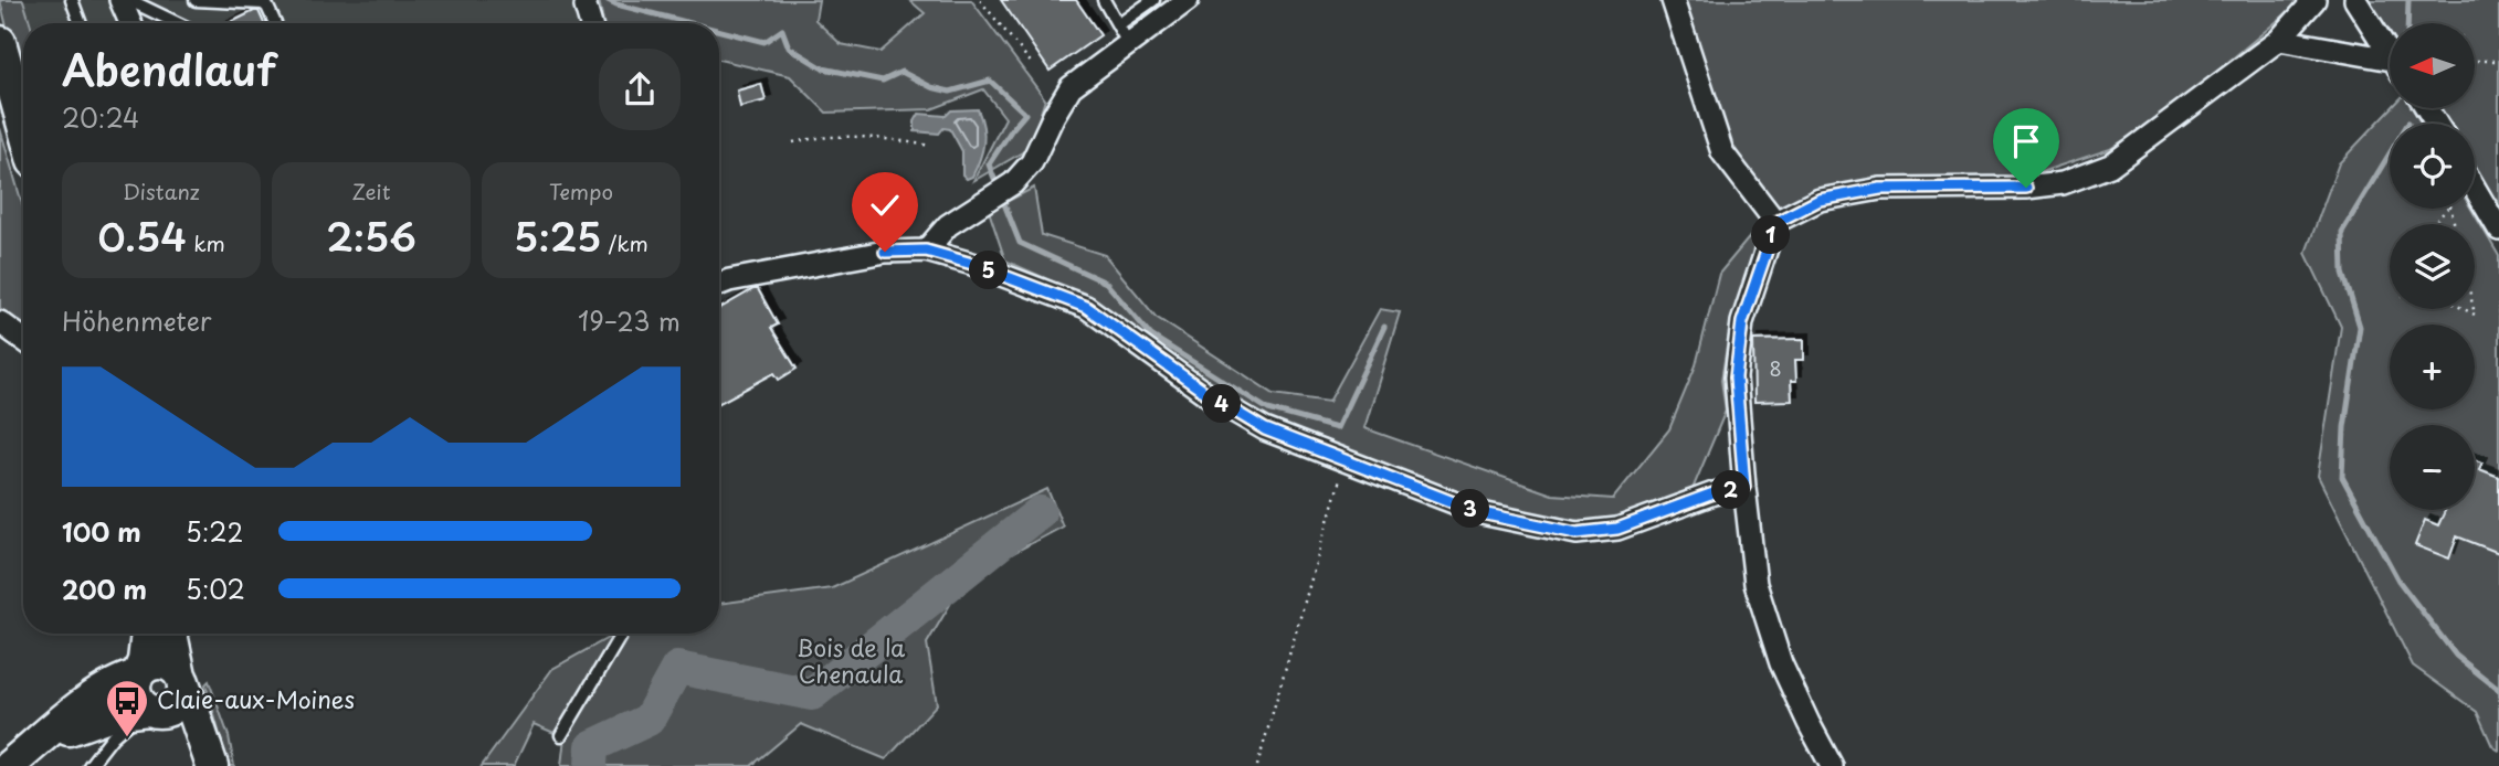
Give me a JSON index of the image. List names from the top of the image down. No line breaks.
{"parks":["Bois de la Chenaula"],"places":{"bus stop":["Claie-aux-Moines"]},"house_numbers":["8"],"north":"left","page":{"map_buttons":["+","−"],"heading":["Abendlauf","20:24"],"stats":[["Distanz","0.54 km"],["Zeit","2:56"],["Tempo","5:25 /km"]],"pins":["1","5","4","2","3"],"chart":["Höhenmeter","19–23 m"],"list":[{"name":"100 m","note":"5:22"},{"name":"200 m","note":"5:02"}]}}
